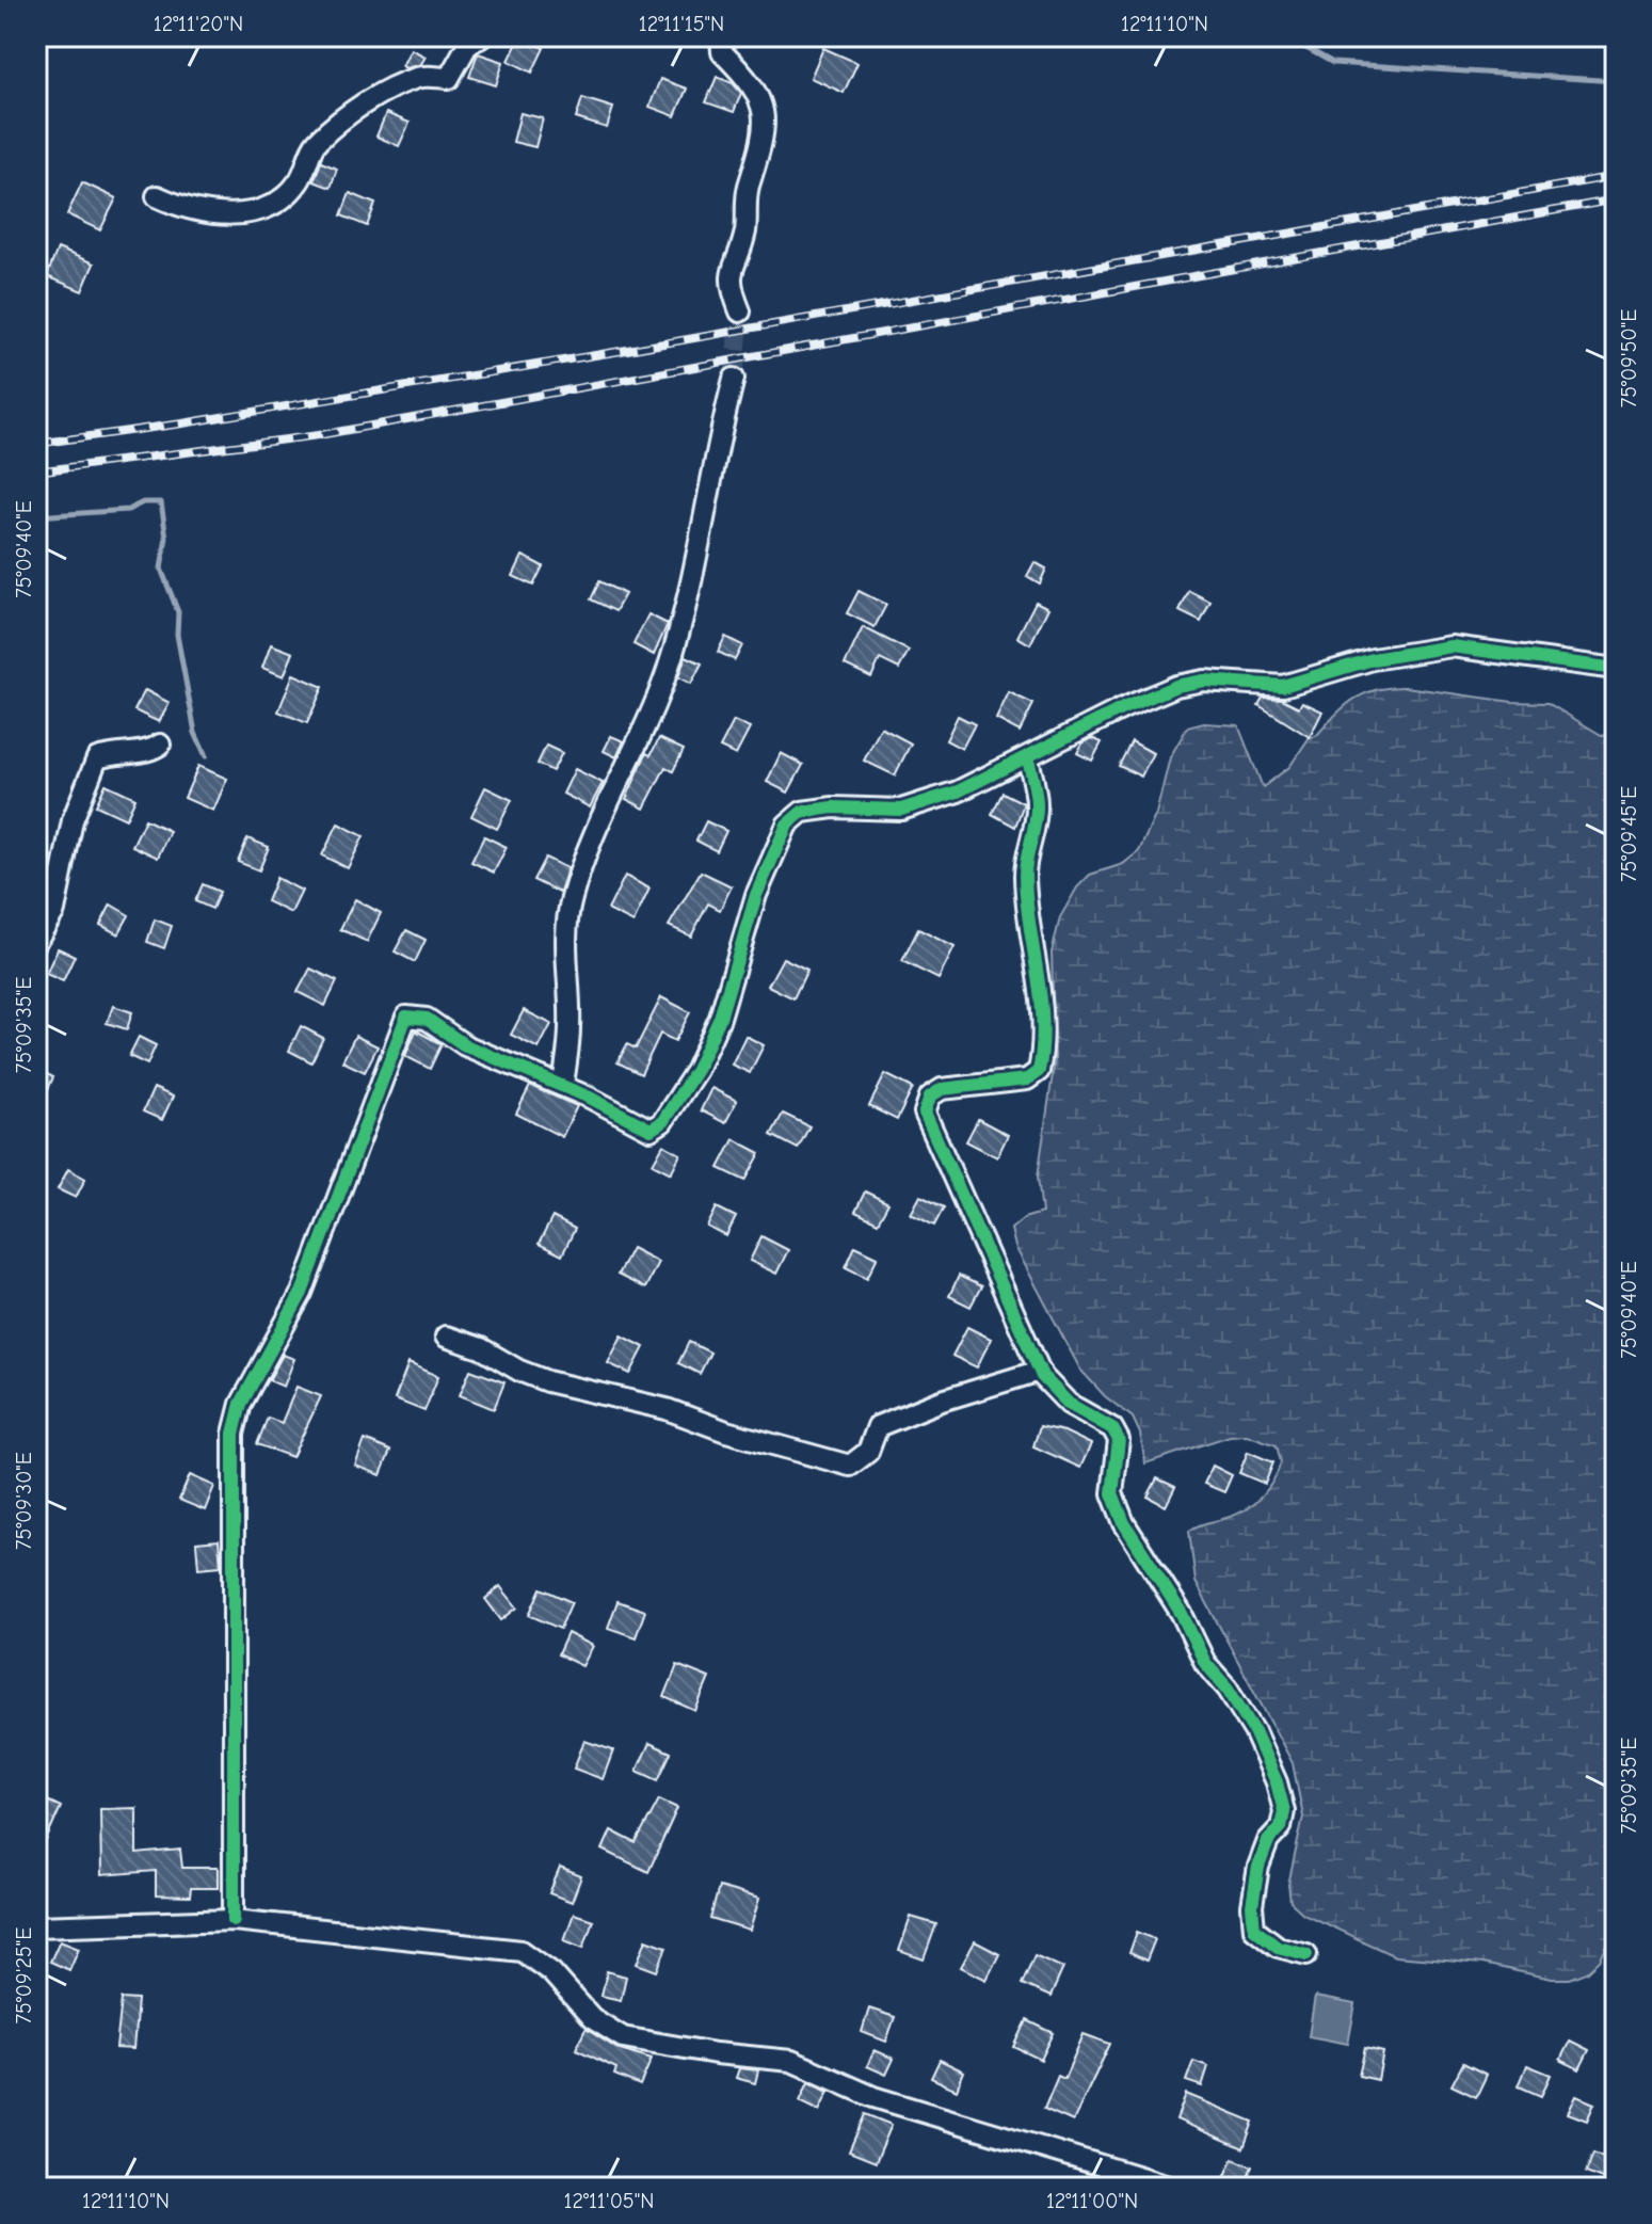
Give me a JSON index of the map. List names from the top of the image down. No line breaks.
{"coordinates":["12°11'20\"N","12°11'15\"N","12°11'10\"N","75°09'50\"E","75°09'40\"E","75°09'45\"E","75°09'35\"E","75°09'30\"E","75°09'25\"E","12°11'05\"N","12°11'00\"N"]}
